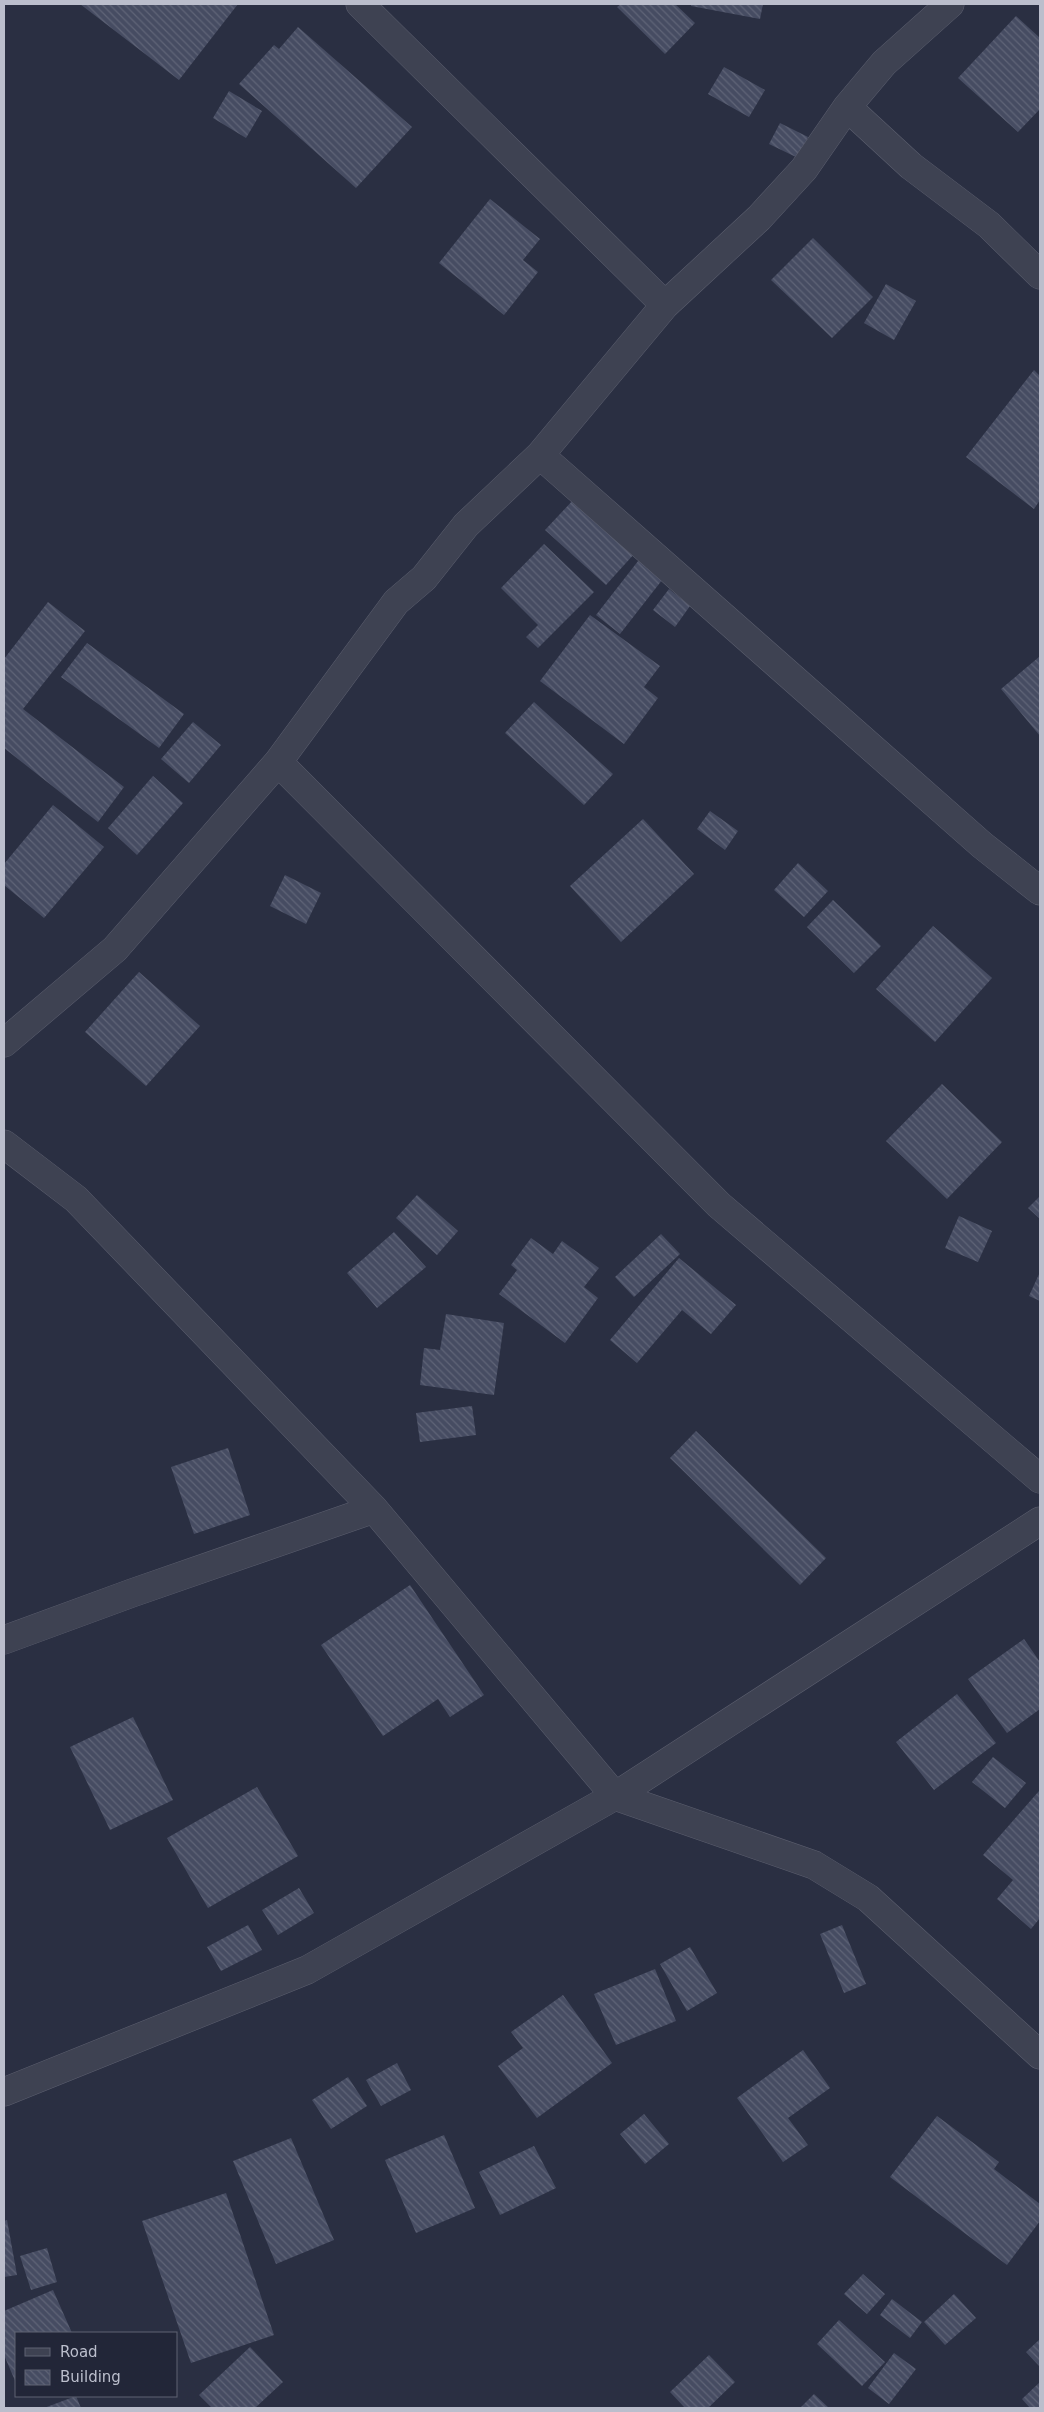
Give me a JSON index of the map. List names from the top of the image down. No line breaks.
{"legend":["Road","Building"]}
